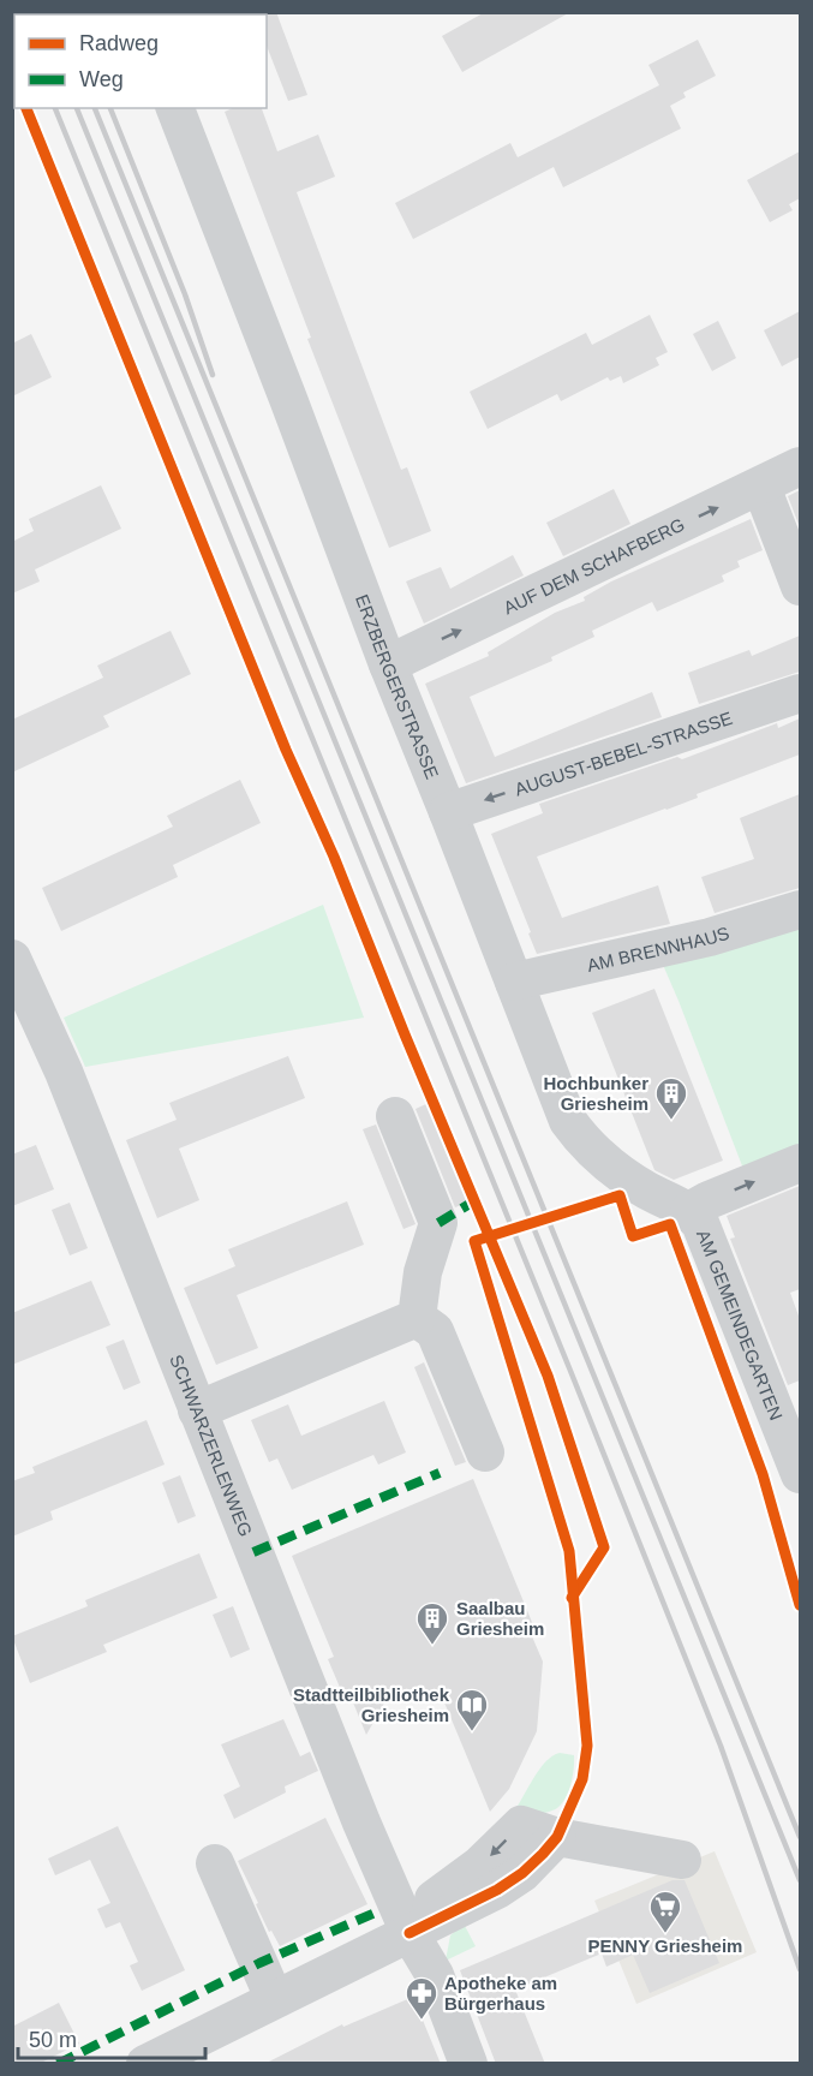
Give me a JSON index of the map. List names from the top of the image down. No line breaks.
{"streets":{"street":["AUF DEM SCHAFBERG","ERZBERGERSTRASSE","AUGUST-BEBEL-STRASSE","AM BRENNHAUS","AM GEMEINDEGARTEN","SCHWARZERLENWEG"]},"crossings":[["AUF DEM SCHAFBERG","ERZBERGERSTRASSE"],["ERZBERGERSTRASSE","AUGUST-BEBEL-STRASSE"],["ERZBERGERSTRASSE","AM BRENNHAUS"],["ERZBERGERSTRASSE","AM GEMEINDEGARTEN"]],"one_way":["AUF DEM SCHAFBERG","AUGUST-BEBEL-STRASSE"],"places":{"building":["Hochbunker Griesheim","Saalbau Griesheim"],"library":["Stadtteilbibliothek Griesheim"],"supermarket":["PENNY Griesheim"],"pharmacy":["Apotheke am Bürgerhaus"]},"legend":["Radweg","Weg"],"scale_bar":"50 m"}
